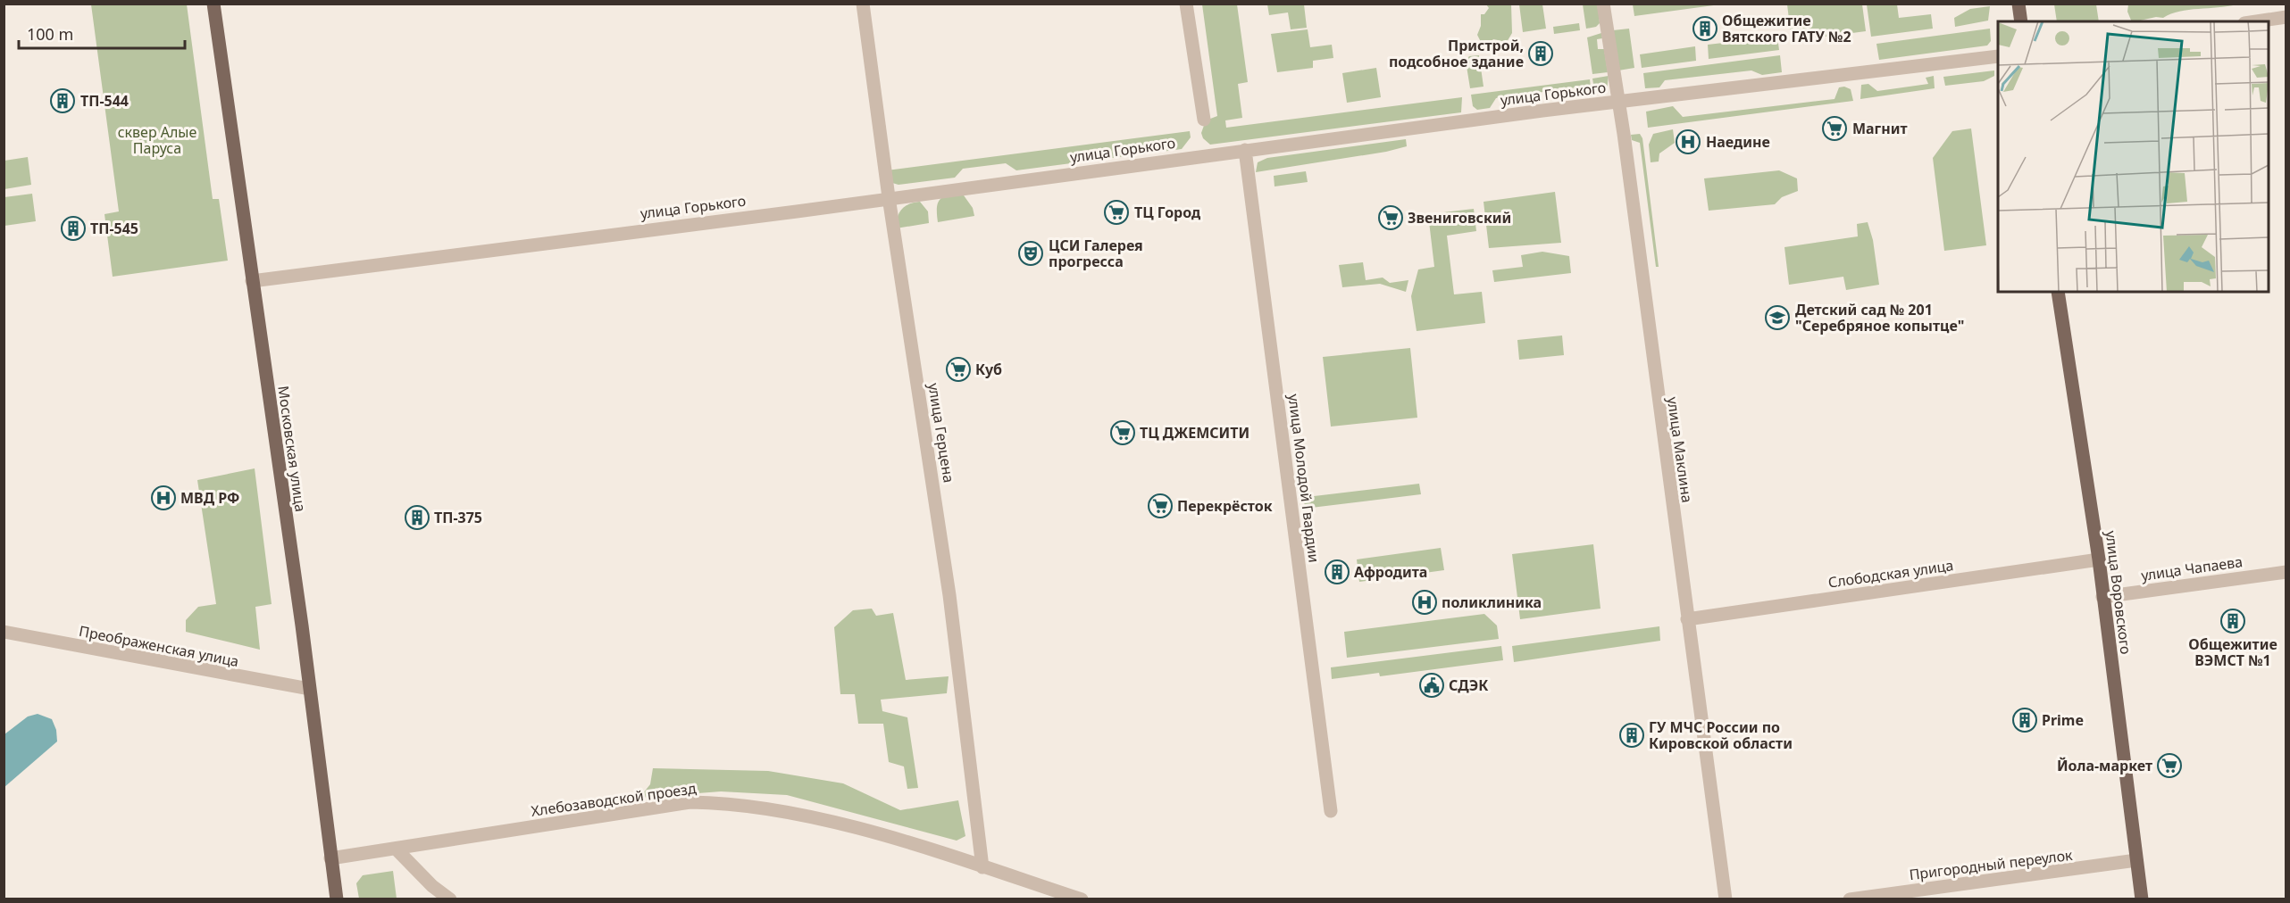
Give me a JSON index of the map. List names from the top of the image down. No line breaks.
{"streets":{"main road":["Московская улица","улица Воровского"],"street":["улица Горького","улица Герцена","улица Маклина","улица Молодой Гвардии","улица Чапаева","Слободская улица","Преображенская улица","Хлебозаводской проезд","Пригородный переулок"]},"crossings":[["улица Горького","улица Герцена"],["улица Горького","Московская улица"],["улица Горького","улица Маклина"],["улица Горького","улица Молодой Гвардии"],["улица Герцена","Хлебозаводской проезд"],["Московская улица","Преображенская улица"],["Московская улица","Хлебозаводской проезд"],["улица Маклина","Слободская улица"],["улица Чапаева","улица Воровского"],["Слободская улица","улица Воровского"],["улица Воровского","Пригородный переулок"]],"parks":["сквер Алые Паруса"],"places":{"building":["Общежитие Вятского ГАТУ №2","Пристрой, подсобное здание","ТП-544","ТП-545","ТП-375","Афродита","Общежитие ВЭМСТ №1","Prime","ГУ МЧС России по Кировской области"],"supermarket":["Магнит","ТЦ Город","Звениговский","Куб","ТЦ ДЖЕМСИТИ","Перекрёсток","Йола-маркет"],"hospital":["Наедине","МВД РФ","поликлиника"],"theatre":["ЦСИ Галерея прогресса"],"school or university":["Детский сад № 201 \"Серебряное копытце\""],"public building":["СДЭК"]},"scale_bar":"100 m"}
